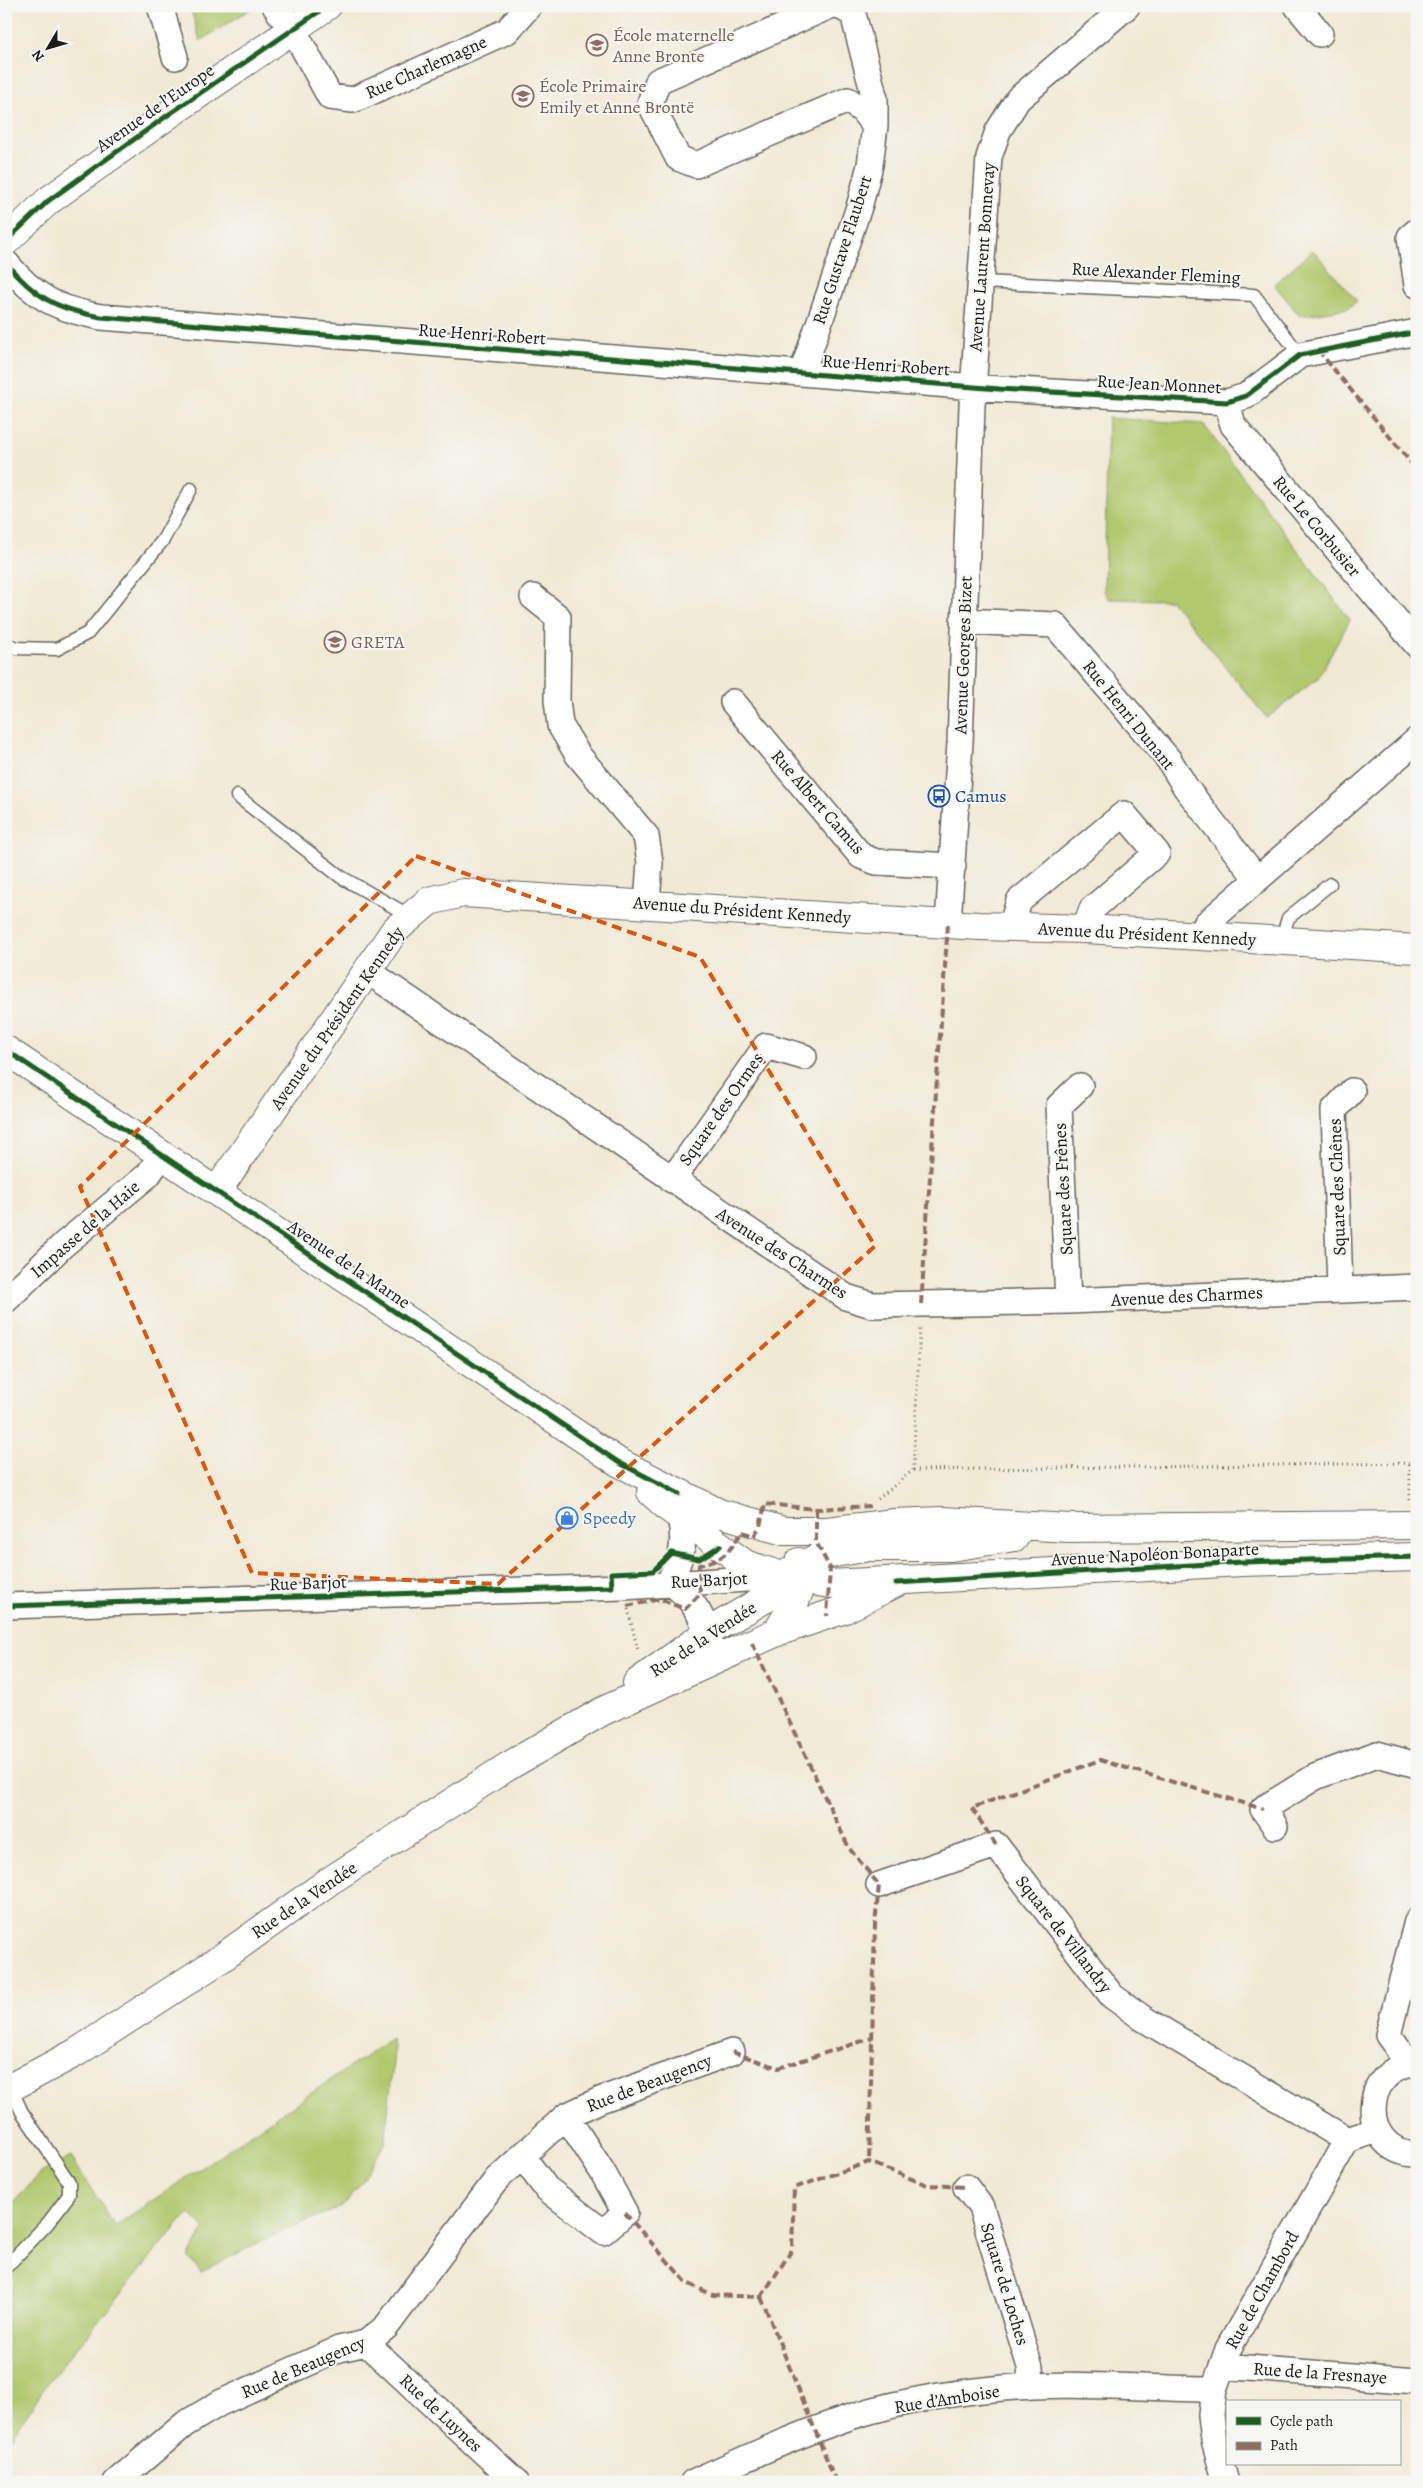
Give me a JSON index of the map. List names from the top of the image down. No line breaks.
{"streets":{"main road":["Avenue de l’Europe","Avenue du Président Kennedy","Avenue de la Marne","Avenue Napoléon Bonaparte","Rue de la Vendée"],"street":["Rue Charlemagne","Rue Gustave Flaubert","Avenue Laurent Bonnevay","Rue Henri Robert","Rue Jean Monnet","Rue Le Corbusier","Avenue Georges Bizet","Rue Henri Dunant","Rue Albert Camus","Square des Ormes","Square des Chênes","Square des Frênes","Impasse de la Haie","Avenue des Charmes","Rue Barjot","Square de Villandry","Rue de Beaugency","Square de Loches","Rue de Chambord","Rue de la Fresnaye","Rue d’Amboise","Rue de Luynes"],"lane":["Rue Alexander Fleming"]},"crossings":[["Rue Charlemagne","Avenue de l’Europe"],["Rue Gustave Flaubert","Rue Henri Robert"],["Avenue Laurent Bonnevay","Rue Alexander Fleming"],["Avenue Laurent Bonnevay","Rue Henri Robert"],["Avenue Laurent Bonnevay","Rue Jean Monnet"],["Avenue Laurent Bonnevay","Avenue Georges Bizet"],["Rue Alexander Fleming","Rue Jean Monnet"],["Rue Henri Robert","Rue Jean Monnet"],["Rue Henri Robert","Avenue Georges Bizet"],["Rue Jean Monnet","Rue Le Corbusier"],["Rue Jean Monnet","Avenue Georges Bizet"],["Avenue Georges Bizet","Rue Henri Dunant"],["Avenue Georges Bizet","Rue Albert Camus"],["Avenue Georges Bizet","Avenue du Président Kennedy"],["Avenue du Président Kennedy","Avenue des Charmes"],["Avenue du Président Kennedy","Avenue de la Marne"],["Square des Ormes","Avenue des Charmes"],["Square des Chênes","Avenue des Charmes"],["Square des Frênes","Avenue des Charmes"],["Impasse de la Haie","Avenue de la Marne"],["Avenue de la Marne","Avenue Napoléon Bonaparte"],["Avenue de la Marne","Rue Barjot"],["Avenue de la Marne","Rue de la Vendée"],["Avenue Napoléon Bonaparte","Rue Barjot"],["Avenue Napoléon Bonaparte","Rue de la Vendée"],["Rue Barjot","Rue de la Vendée"],["Square de Villandry","Rue de Chambord"],["Rue de Beaugency","Rue de Luynes"],["Square de Loches","Rue d’Amboise"],["Rue de Chambord","Rue de la Fresnaye"],["Rue de Chambord","Rue d’Amboise"]],"places":{"school or university":["École maternelle Anne Bronte","École Primaire Emily et Anne Brontë","GRETA"],"bus stop":["Camus"],"shop":["Speedy"]},"legend":["Cycle path","Path"],"north":"bottom left"}
